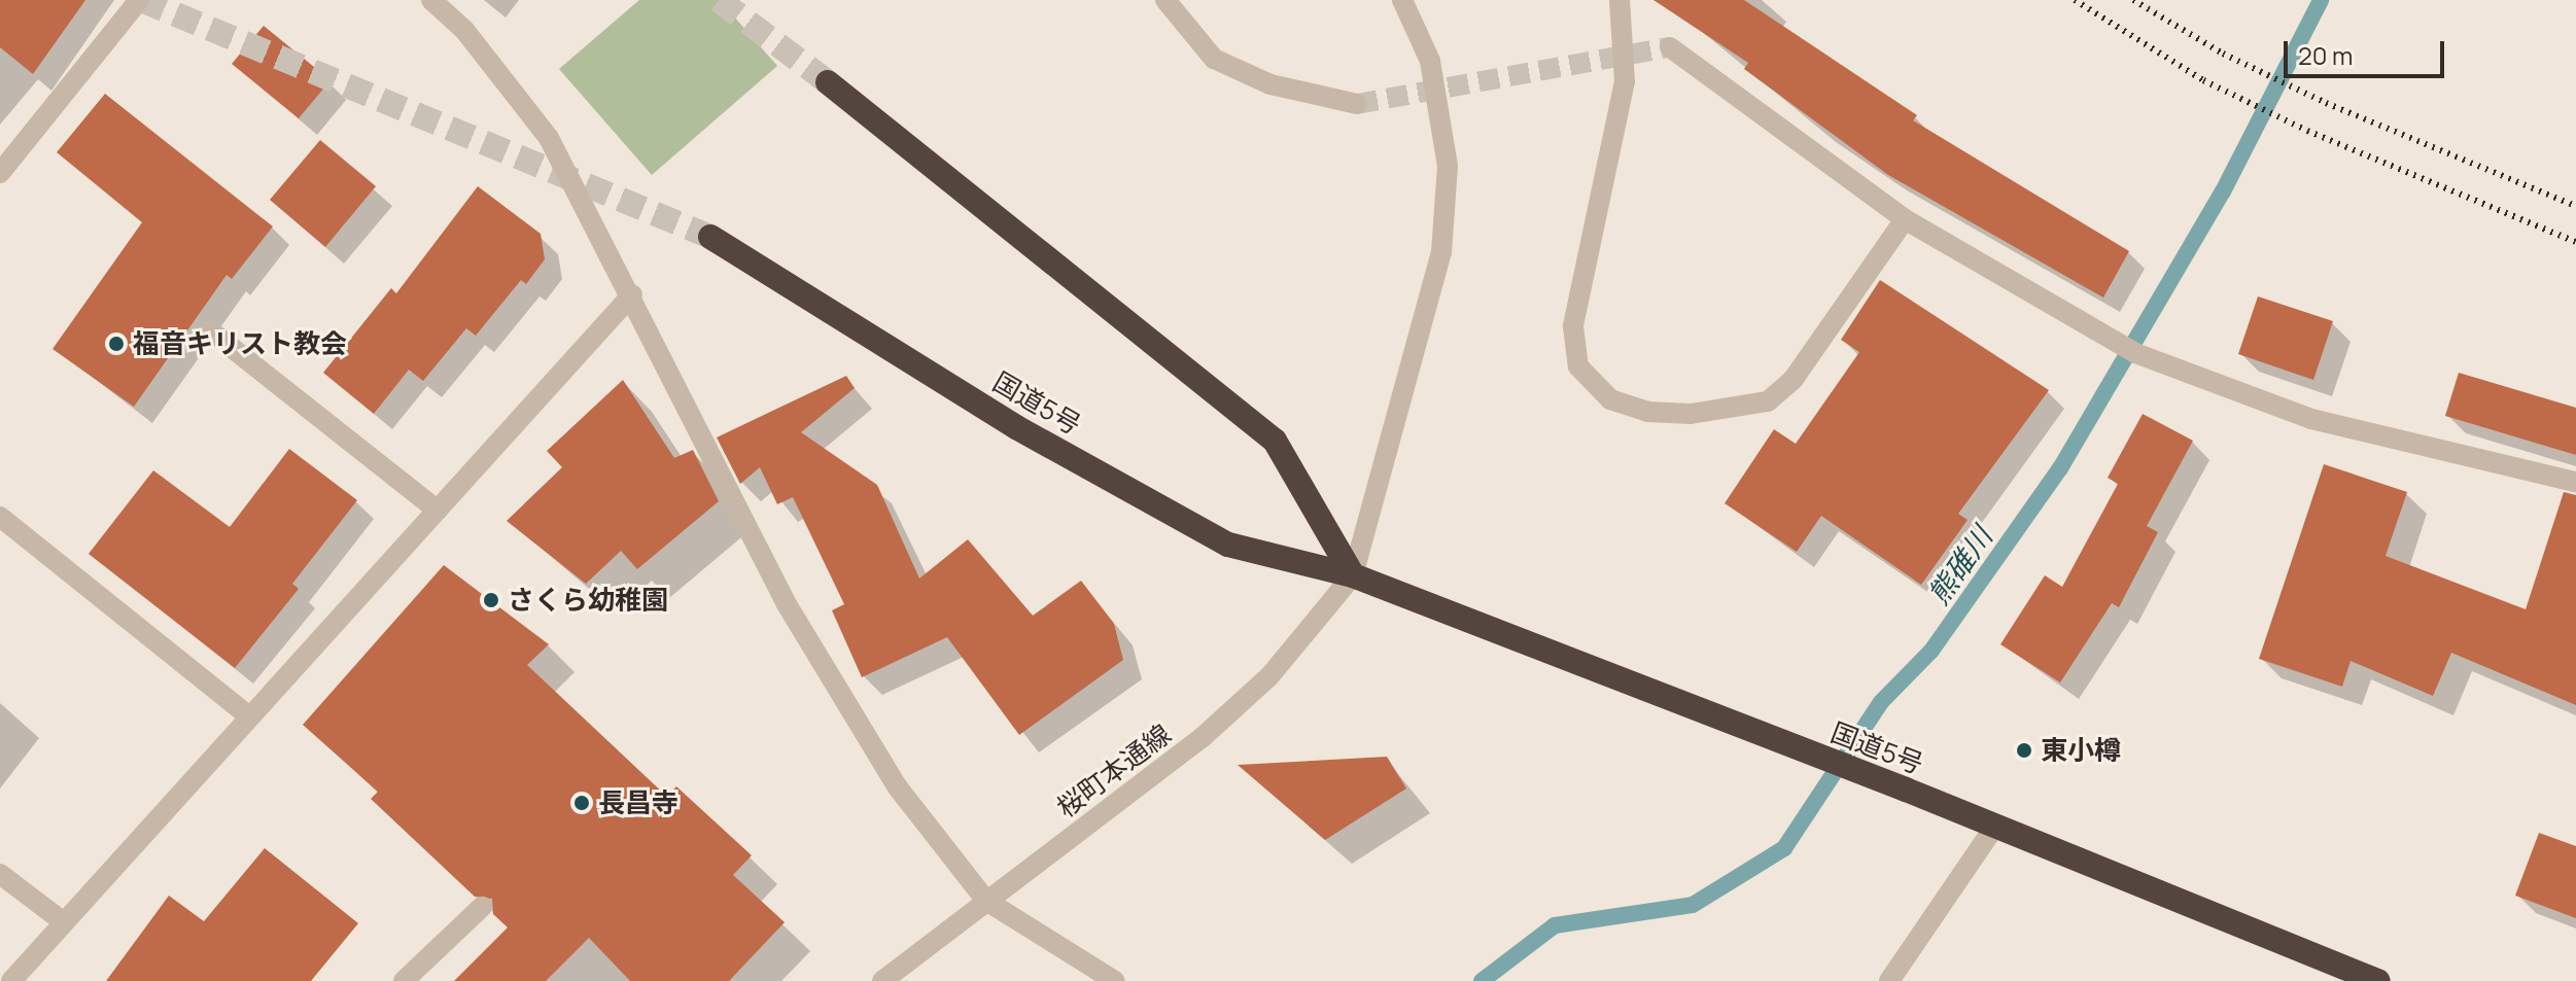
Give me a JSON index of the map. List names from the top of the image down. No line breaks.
{"streets":{"highway":["国道5号"],"street":["桜町本通線"]},"crossings":[["国道5号","桜町本通線"]],"water":["熊碓川"],"places":["福音キリスト教会","さくら幼稚園","東小樽","長昌寺"],"scale_bar":"20 m"}
